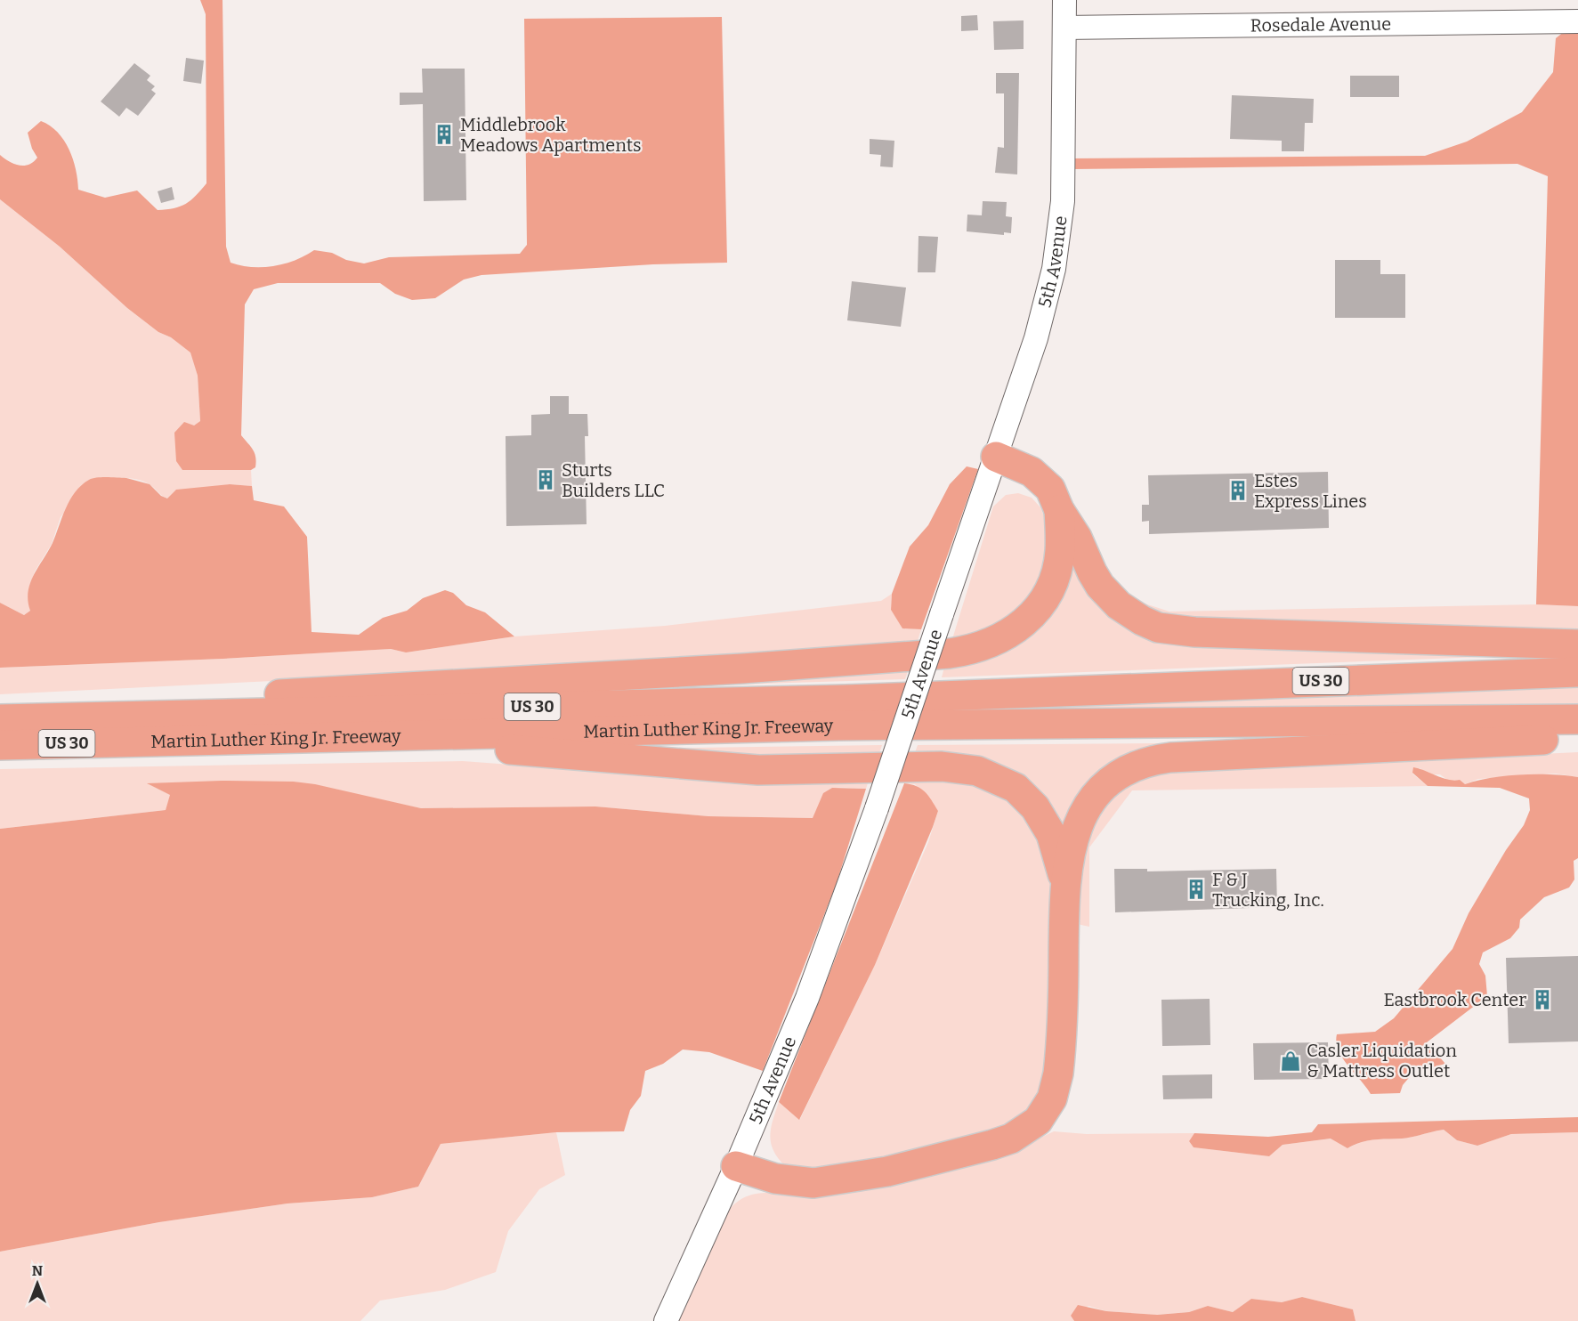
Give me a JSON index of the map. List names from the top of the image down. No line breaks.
{"streets":{"highway":["US 30","Martin Luther King Jr. Freeway"],"street":["Rosedale Avenue","5th Avenue"]},"crossings":[["Rosedale Avenue","5th Avenue"]],"places":{"building":["Middlebrook Meadows Apartments","Sturts Builders LLC","Estes Express Lines","F & J Trucking, Inc.","Eastbrook Center"],"shop":["Casler Liquidation & Mattress Outlet"]},"north":"top"}
